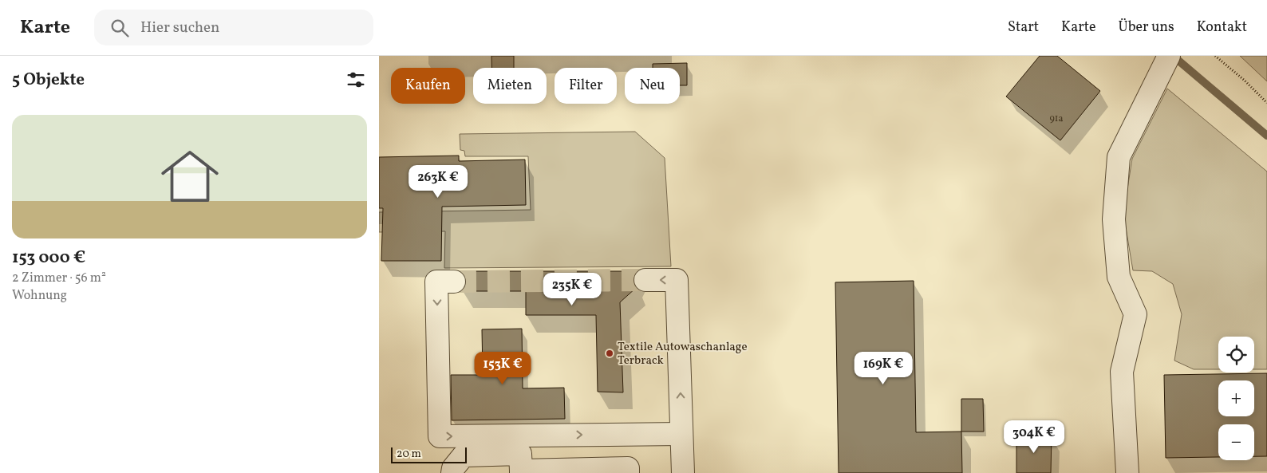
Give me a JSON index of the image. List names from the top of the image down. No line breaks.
{"places":["Textile Autowaschanlage Terbrack"],"house_numbers":["91a"],"scale_bar":"20 m","page":{"header":"Karte","search":"Hier suchen","nav":["Start","Karte","Über uns","Kontakt"],"heading":"5 Objekte","chip":["Kaufen","Mieten","Filter","Neu"],"list":[{"name":"153 000 €","note":"2 Zimmer · 56 m² · Wohnung"}],"price":["263K €","235K €","153K €","169K €","304K €"],"map_buttons":["+","−"],"scale":"20 m"}}
